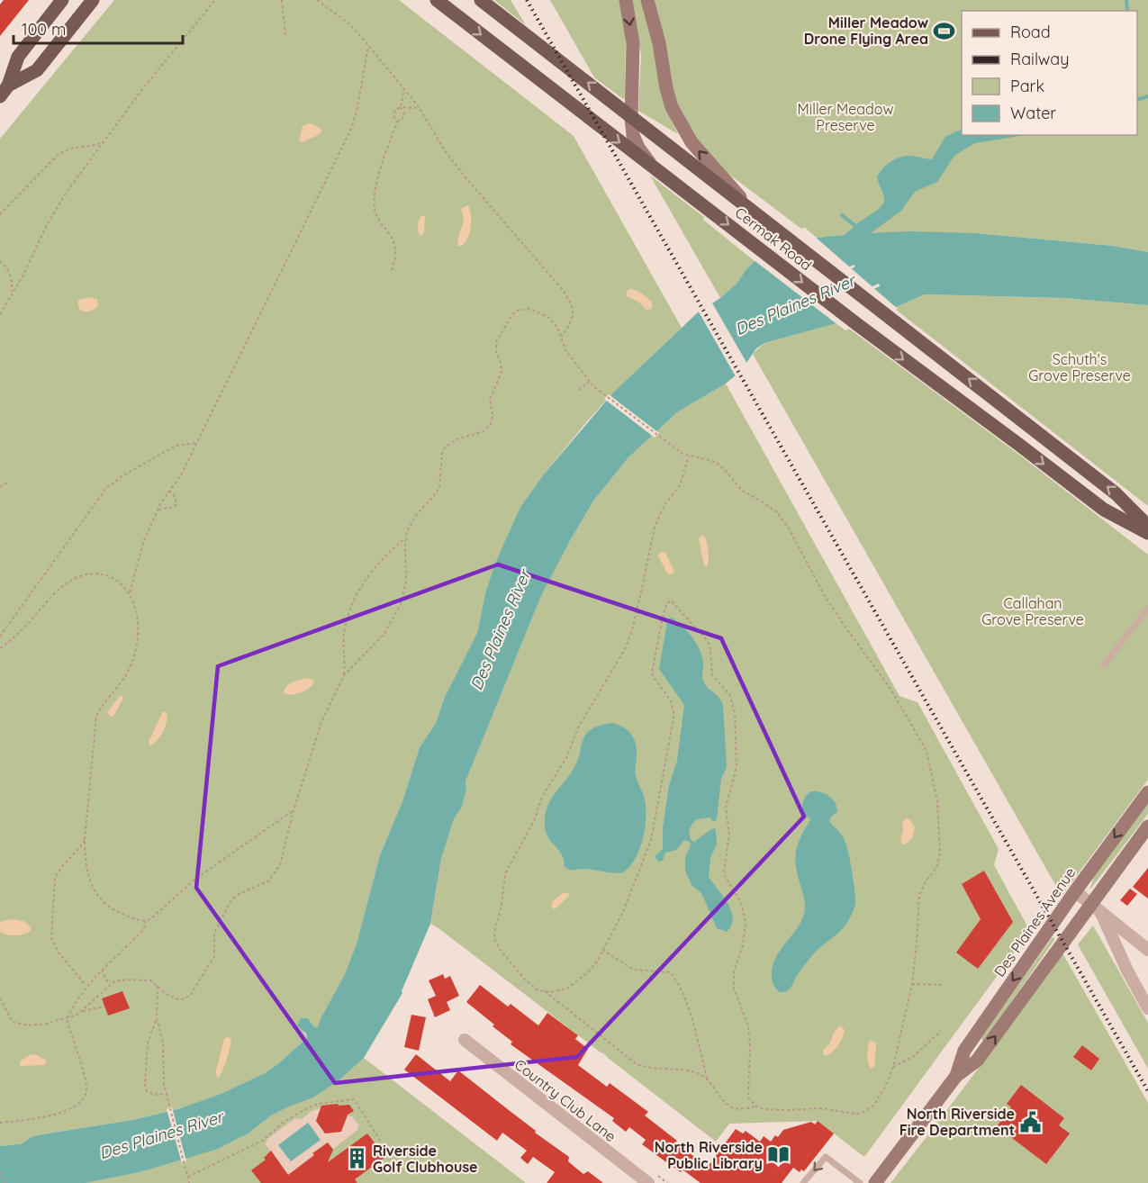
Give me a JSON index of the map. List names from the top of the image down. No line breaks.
{"streets":{"main road":["Cermak Road","Des Plaines Avenue"],"street":["Country Club Lane"]},"water":["Des Plaines River"],"parks":["Miller Meadow Preserve","Schuth's Grove Preserve","Callahan Grove Preserve"],"places":{"sports":["Miller Meadow Drone Flying Area"],"public building":["North Riverside Fire Department"],"library":["North Riverside Public Library"],"building":["Riverside Golf Clubhouse"]},"legend":["Road","Railway","Park","Water"],"scale_bar":"100 m"}
